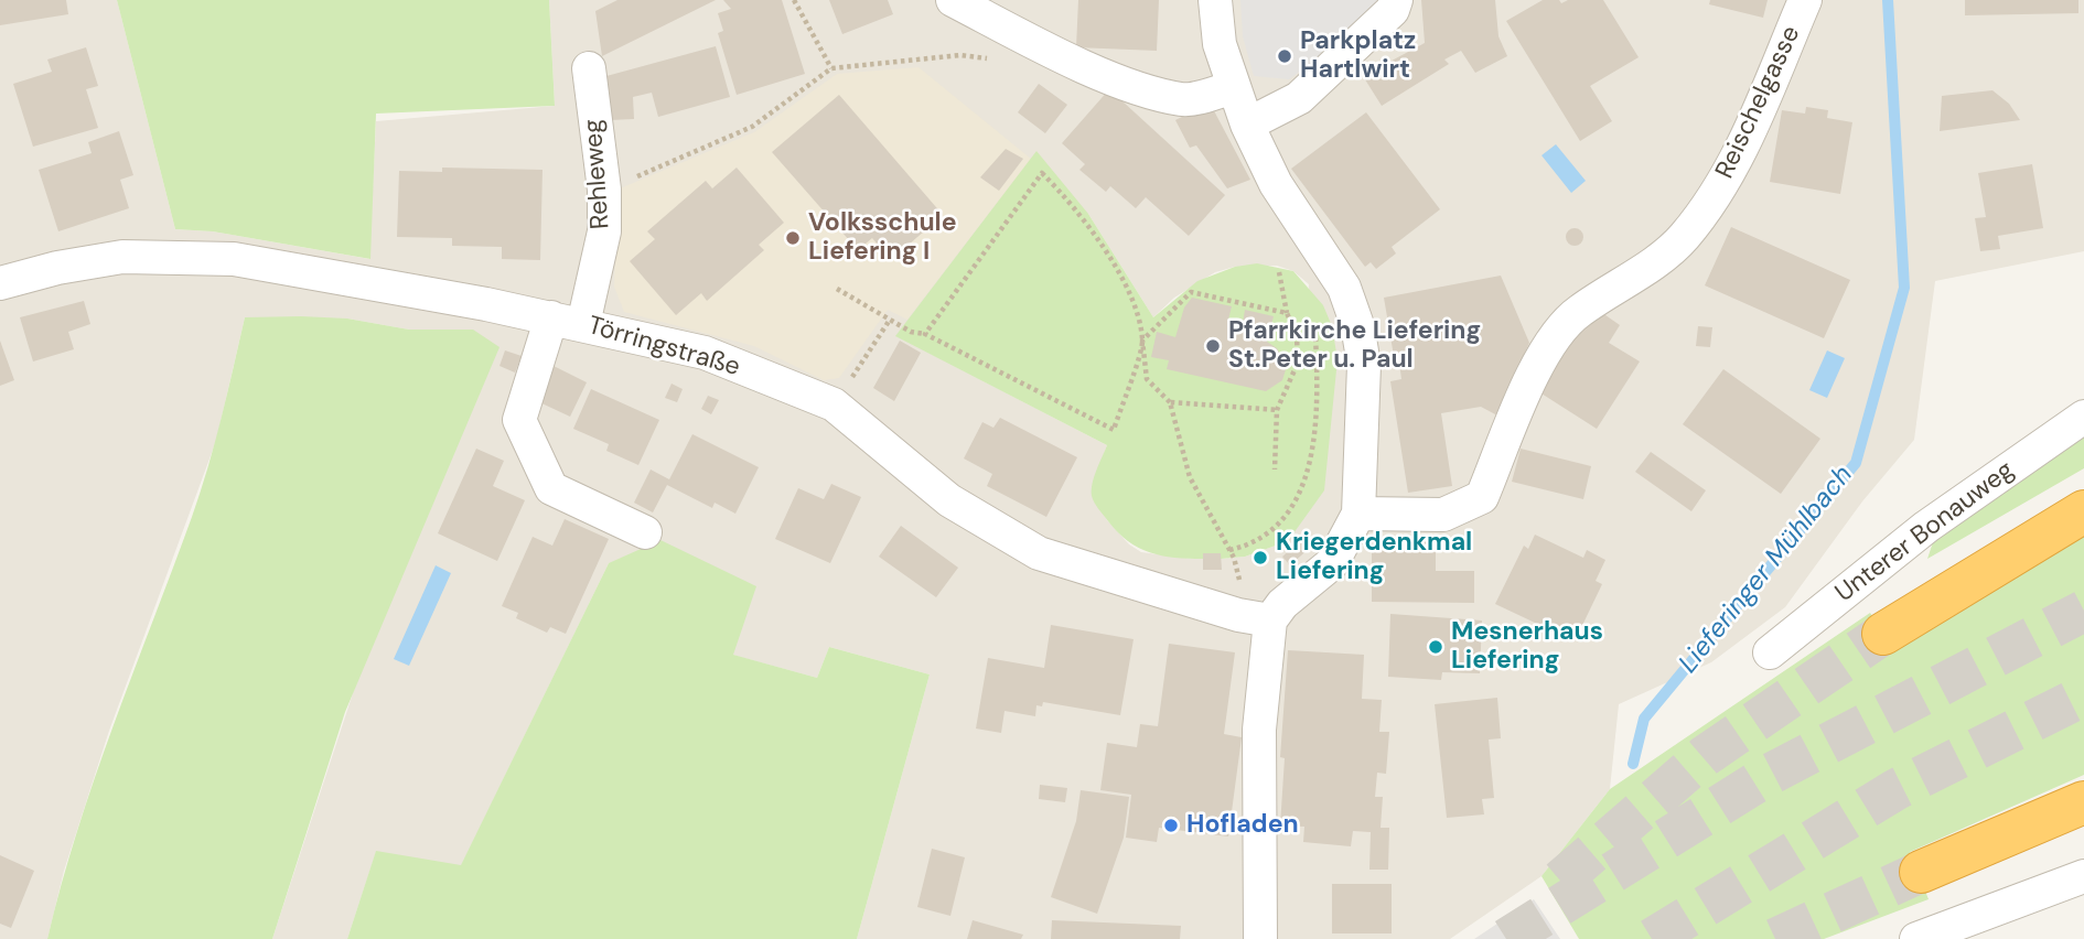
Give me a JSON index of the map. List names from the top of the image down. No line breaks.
{"streets":{"street":["Reischelgasse","Rehleweg","Törringstraße","Unterer Bonauweg"]},"crossings":[["Rehleweg","Törringstraße"]],"water":["Lieferinger Mühlbach"],"places":["Parkplatz Hartlwirt","Volksschule Liefering I","Pfarrkirche Liefering St.Peter u. Paul","Kriegerdenkmal Liefering","Mesnerhaus Liefering","Hofladen"]}
